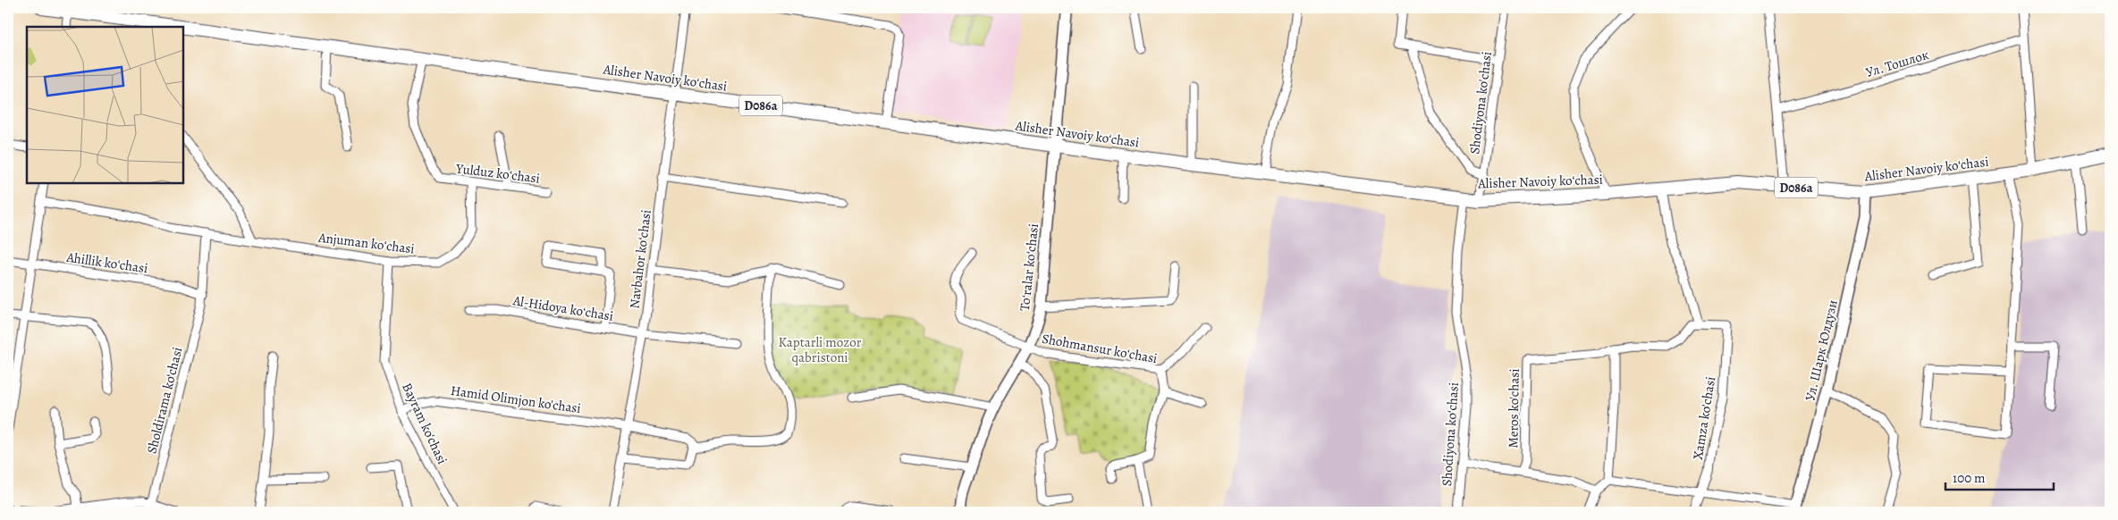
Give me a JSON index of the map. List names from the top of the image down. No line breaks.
{"streets":{"main road":["Alisher Navoiy koʻchasi","D086a","Toʻralar koʻchasi"],"street":["Ул. Тошлок","Shodiyona ko'chasi","Yulduz koʻchasi","Anjuman koʻchasi","Navbahor koʻchasi","Ahillik koʻchasi","Al-Hidoya koʻchasi","Shohmansur koʻchasi","Ул. Шарк Юлдузи","Hamid Olimjon ko'chasi","Sholdirama ko‘chasi","Meros ko'chasi","Xamza ko'chasi","Bayram ko'chasi","Shodiyona koʻchasi"]},"crossings":[["Alisher Navoiy koʻchasi","Shodiyona ko'chasi"],["Alisher Navoiy koʻchasi","Yulduz koʻchasi"],["Alisher Navoiy koʻchasi","Navbahor koʻchasi"],["Alisher Navoiy koʻchasi","Toʻralar koʻchasi"],["Alisher Navoiy koʻchasi","Ул. Шарк Юлдузи"],["Alisher Navoiy koʻchasi","Shodiyona koʻchasi"],["Yulduz koʻchasi","Anjuman koʻchasi"],["Anjuman koʻchasi","Sholdirama ko‘chasi"],["Anjuman koʻchasi","Bayram ko'chasi"],["Navbahor koʻchasi","Al-Hidoya koʻchasi"],["Navbahor koʻchasi","Hamid Olimjon ko'chasi"],["Ahillik koʻchasi","Sholdirama ko‘chasi"],["Toʻralar koʻchasi","Shohmansur koʻchasi"],["Hamid Olimjon ko'chasi","Bayram ko'chasi"],["Meros ko'chasi","Xamza ko'chasi"]],"parks":["Kaptarli mozor qabristoni"],"scale_bar":"100 m"}
